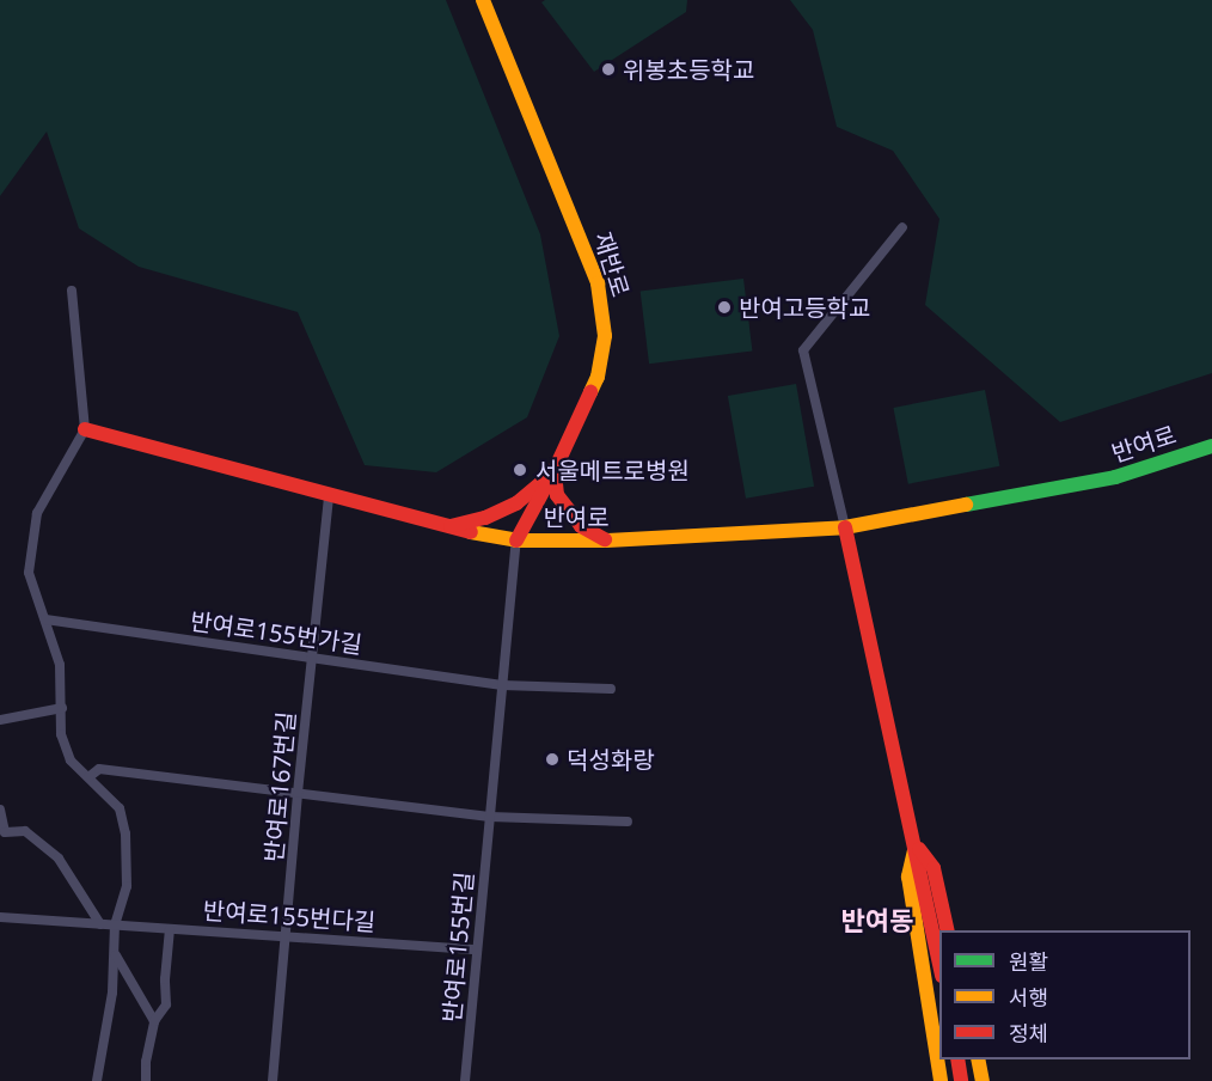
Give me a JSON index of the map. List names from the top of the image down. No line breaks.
{"streets":{"main road":["재반로","반여로"],"street":["반여로155번가길","반여로167번길","반여로155번다길","반여로155번길"]},"crossings":[["재반로","반여로"],["재반로","반여로155번길"],["반여로","반여로167번길"],["반여로","반여로155번길"],["반여로155번가길","반여로167번길"],["반여로155번가길","반여로155번길"],["반여로167번길","반여로155번다길"],["반여로155번다길","반여로155번길"]],"districts":["반여동"],"places":["위봉초등학교","반여고등학교","서울메트로병원","덕성화랑"],"legend":["원활","서행","정체"]}
